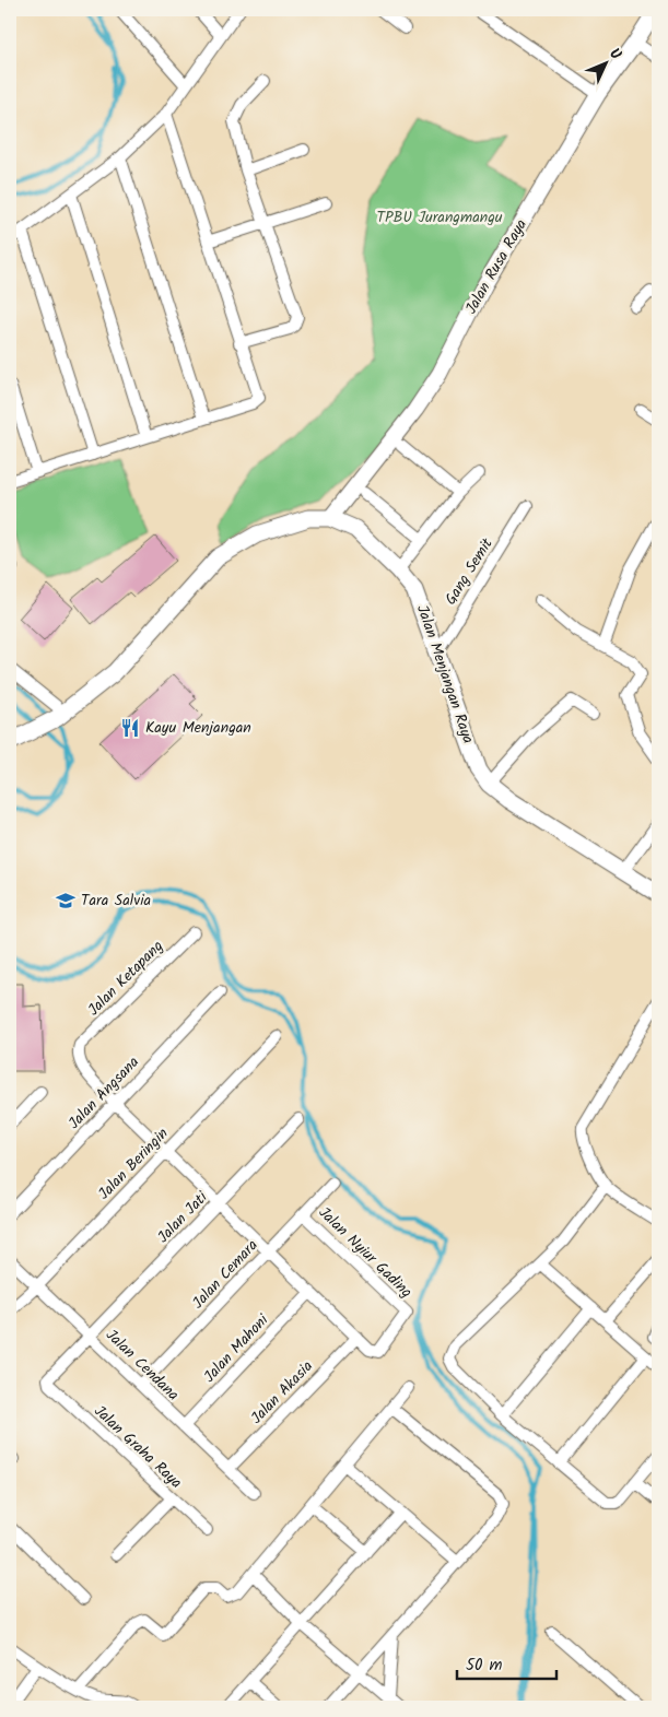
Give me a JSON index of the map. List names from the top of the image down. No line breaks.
{"streets":{"main road":["Jalan Menjangan Raya"],"street":["Jalan Rusa Raya","Gang Semit","Jalan Ketapang","Jalan Angsana","Jalan Beringin","Jalan Jati","Jalan Nyiur Gading","Jalan Cemara","Jalan Mahoni","Jalan Cendana","Jalan Akasia","Jalan Graha Raya"]},"crossings":[["Jalan Rusa Raya","Jalan Menjangan Raya"],["Gang Semit","Jalan Menjangan Raya"],["Jalan Ketapang","Jalan Angsana"],["Jalan Beringin","Jalan Cendana"],["Jalan Jati","Jalan Cendana"],["Jalan Jati","Jalan Graha Raya"],["Jalan Nyiur Gading","Jalan Cemara"],["Jalan Nyiur Gading","Jalan Akasia"],["Jalan Cemara","Jalan Cendana"],["Jalan Mahoni","Jalan Cendana"],["Jalan Cendana","Jalan Akasia"]],"parks":["TPBU Jurangmangu"],"places":{"restaurant":["Kayu Menjangan"],"school or university":["Tara Salvia"]},"scale_bar":"50 m","north":"top right"}
